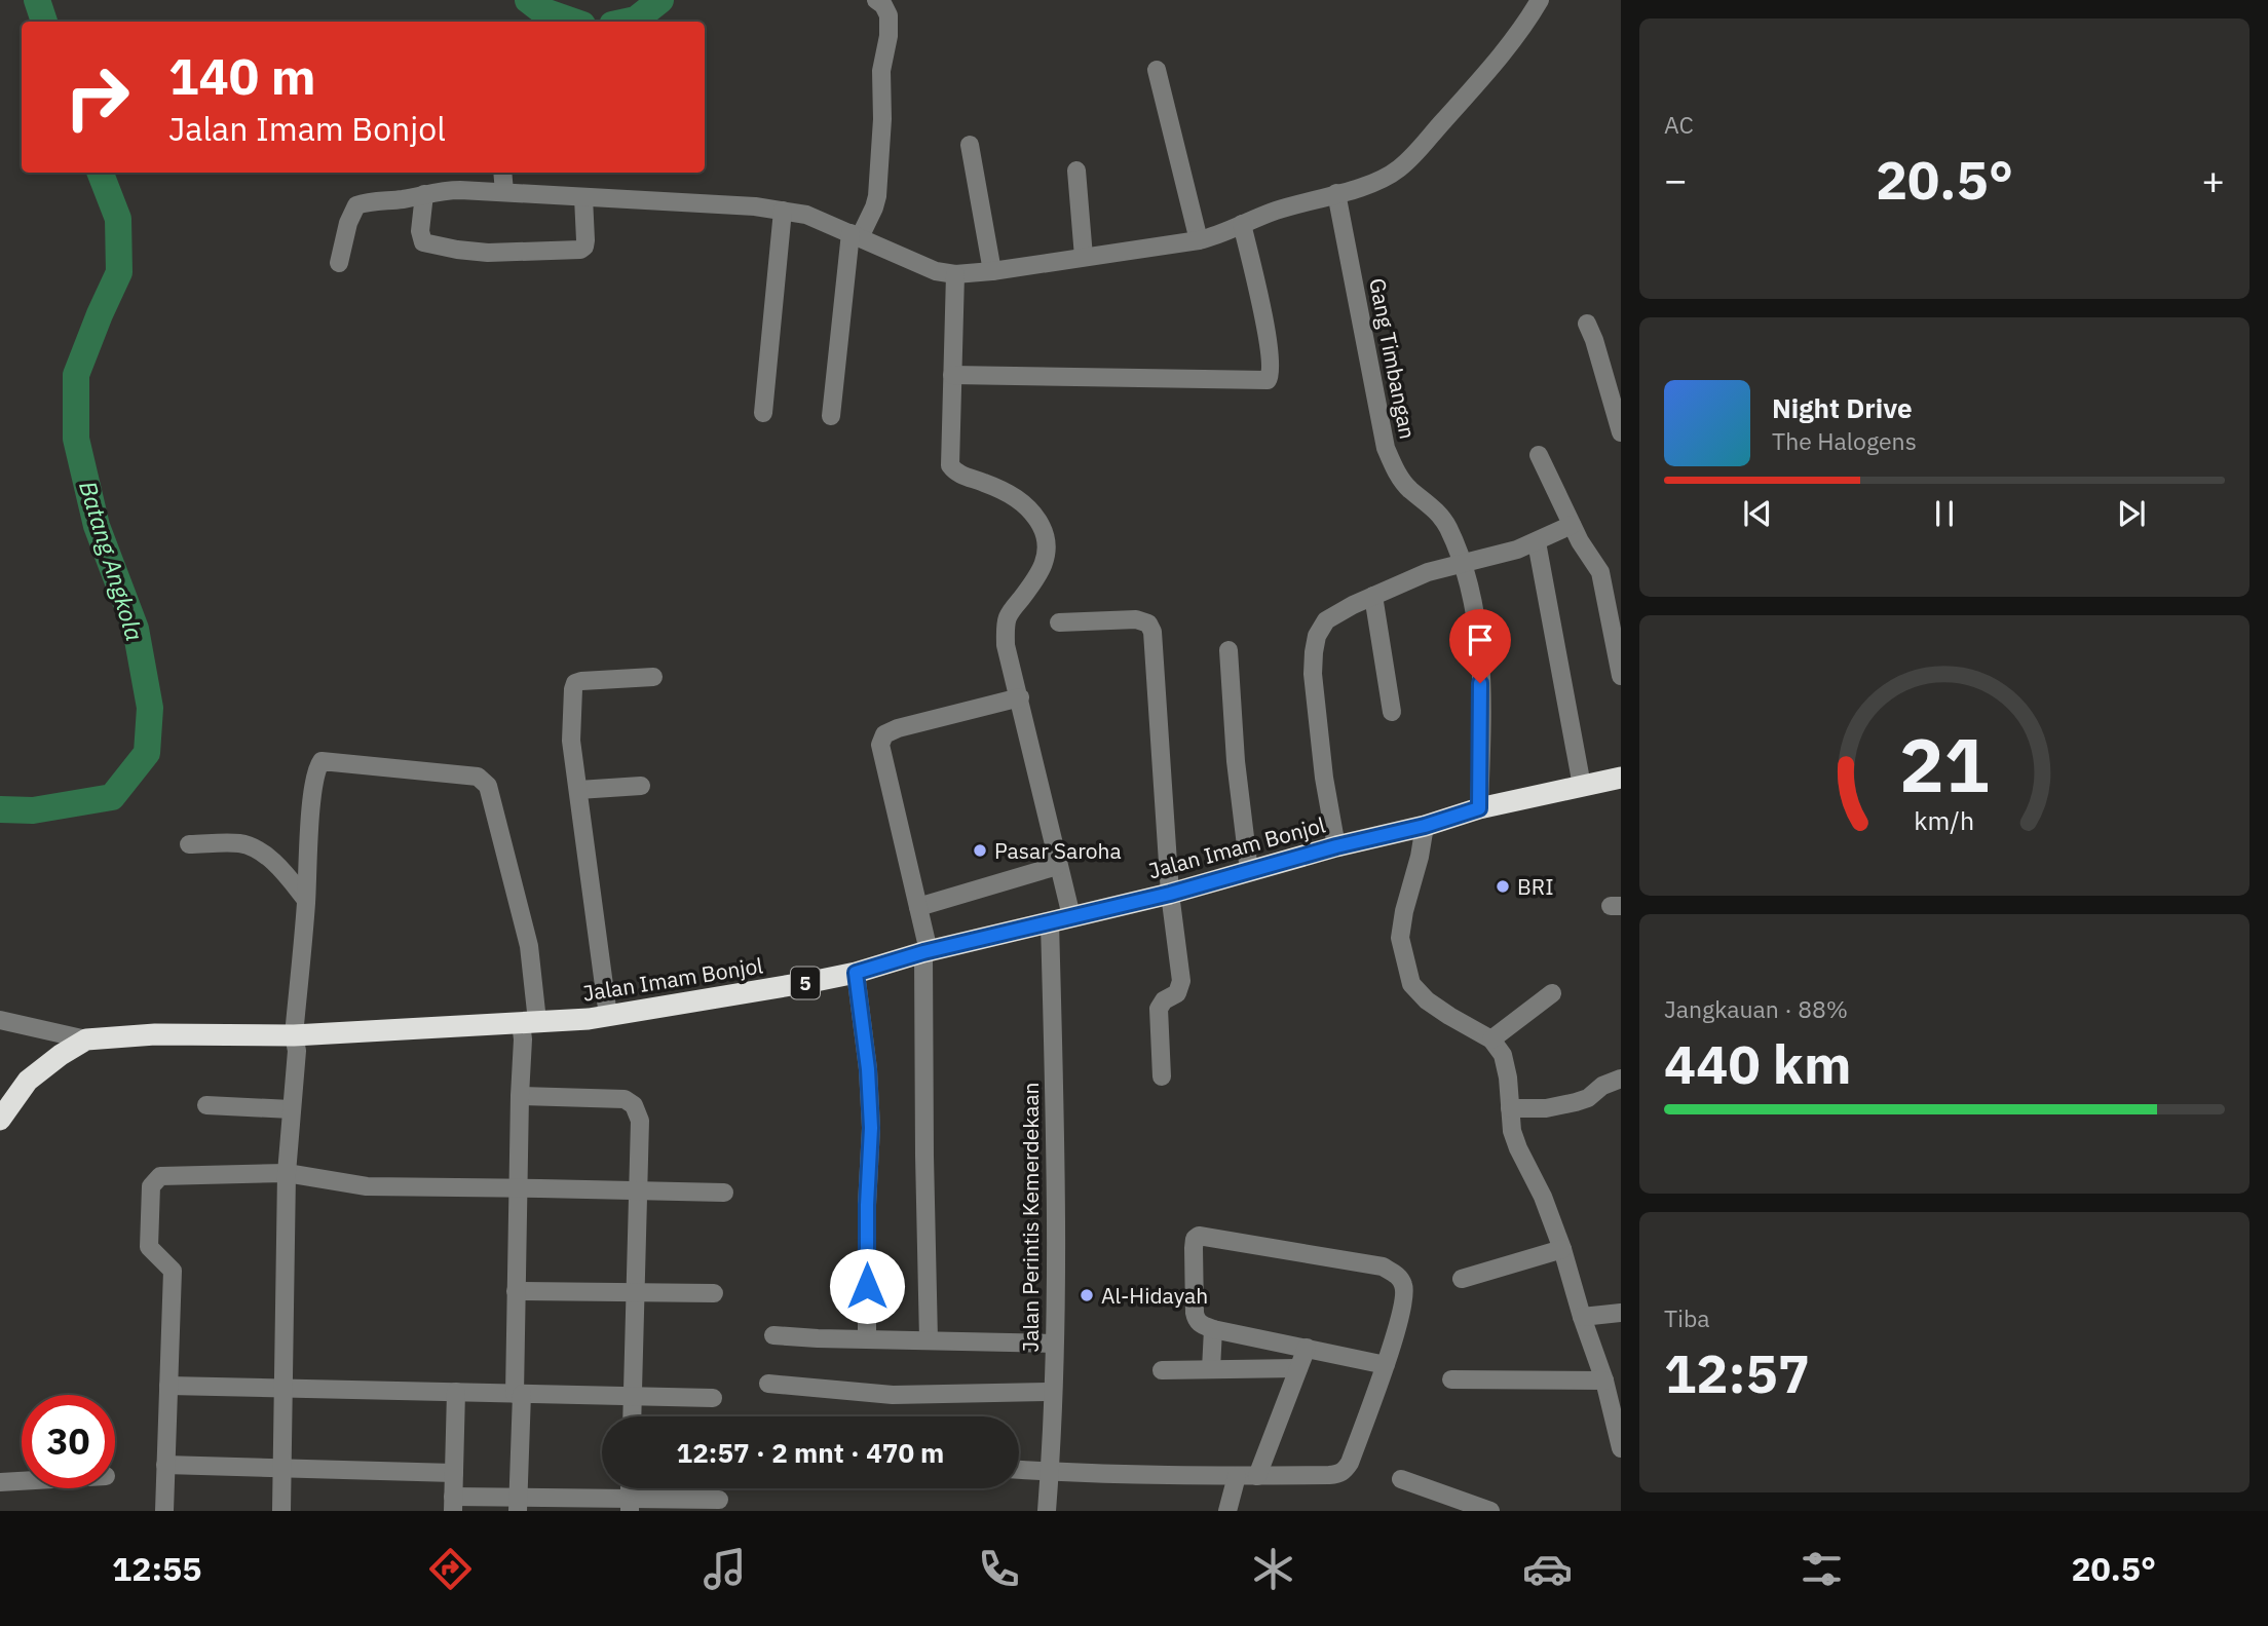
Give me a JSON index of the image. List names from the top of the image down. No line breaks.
{"streets":{"highway":["Jalan Imam Bonjol","5"],"street":["Gang Timbangan","Jalan Perintis Kemerdekaan"]},"crossings":[["Gang Timbangan","Jalan Imam Bonjol"],["Jalan Imam Bonjol","Jalan Perintis Kemerdekaan"]],"water":["Batang Angkola"],"places":["Pasar Saroha","BRI","Al-Hidayah"],"page":{"tile":["AC",["Jangkauan · 88%","440 km"],["Tiba","12:57"]],"turn":["140 m","Jalan Imam Bonjol"],"heat":["−","20.5°","+"],"song":["Night Drive","The Halogens"],"limit":"30","trip":"12:57 · 2 mnt · 470 m","tabs":["12:55","20.5°"],"gauge":["21","km/h"]}}
